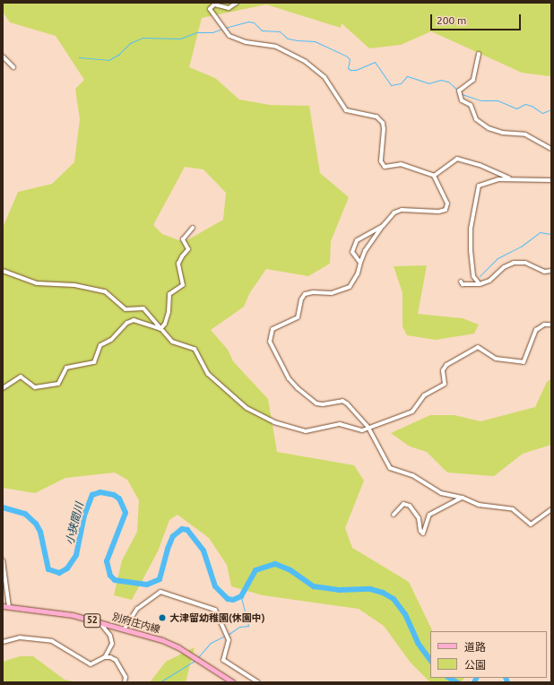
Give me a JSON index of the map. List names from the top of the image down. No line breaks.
{"streets":{"main road":["52","別府庄内線"]},"water":["小狭間川"],"places":["大津留幼稚園(休園中)"],"legend":["道路","公園"],"scale_bar":"200 m"}
